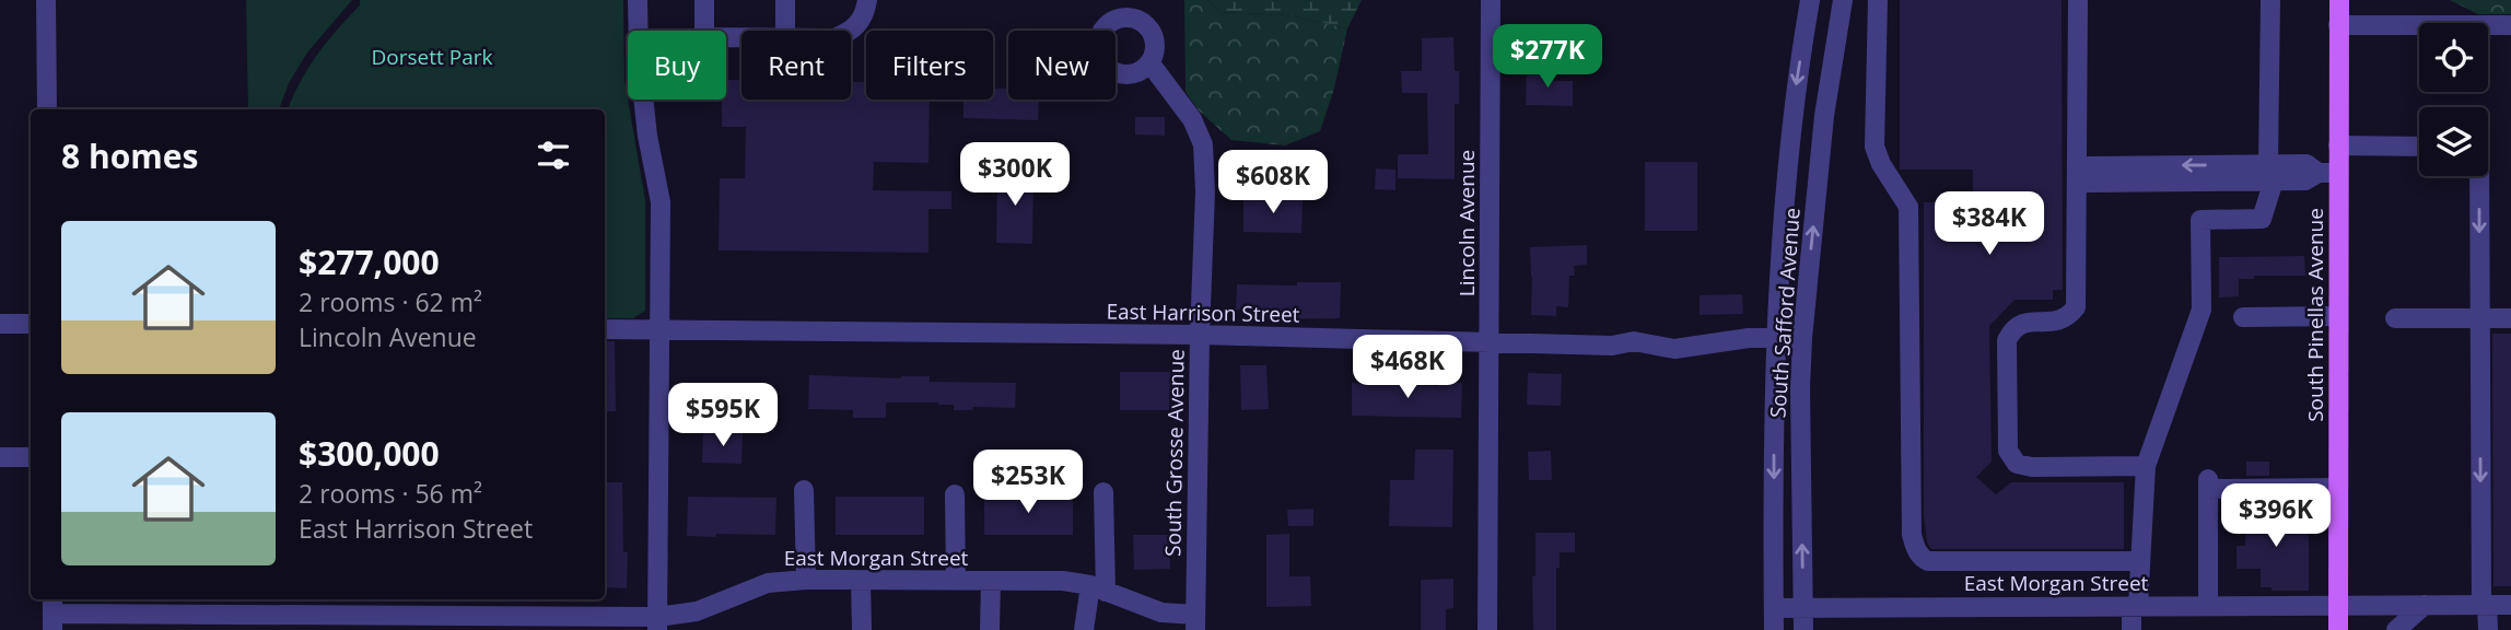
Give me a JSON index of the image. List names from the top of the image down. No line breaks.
{"streets":{"main road":["South Pinellas Avenue"],"street":["Lincoln Avenue","East Harrison Street","South Safford Avenue","South Grosse Avenue","East Morgan Street"]},"crossings":[["Lincoln Avenue","East Harrison Street"],["East Harrison Street","South Safford Avenue"],["East Harrison Street","South Grosse Avenue"],["South Safford Avenue","East Morgan Street"],["South Pinellas Avenue","East Morgan Street"],["South Grosse Avenue","East Morgan Street"]],"parks":["Dorsett Park"],"page":{"price":["$277K","$300K","$608K","$384K","$468K","$595K","$253K","$396K"],"chip":["Buy","Rent","Filters","New"],"heading":"8 homes","list":[{"name":"$277,000","note":"2 rooms · 62 m² · Lincoln Avenue"},{"name":"$300,000","note":"2 rooms · 56 m² · East Harrison Street"}]}}
